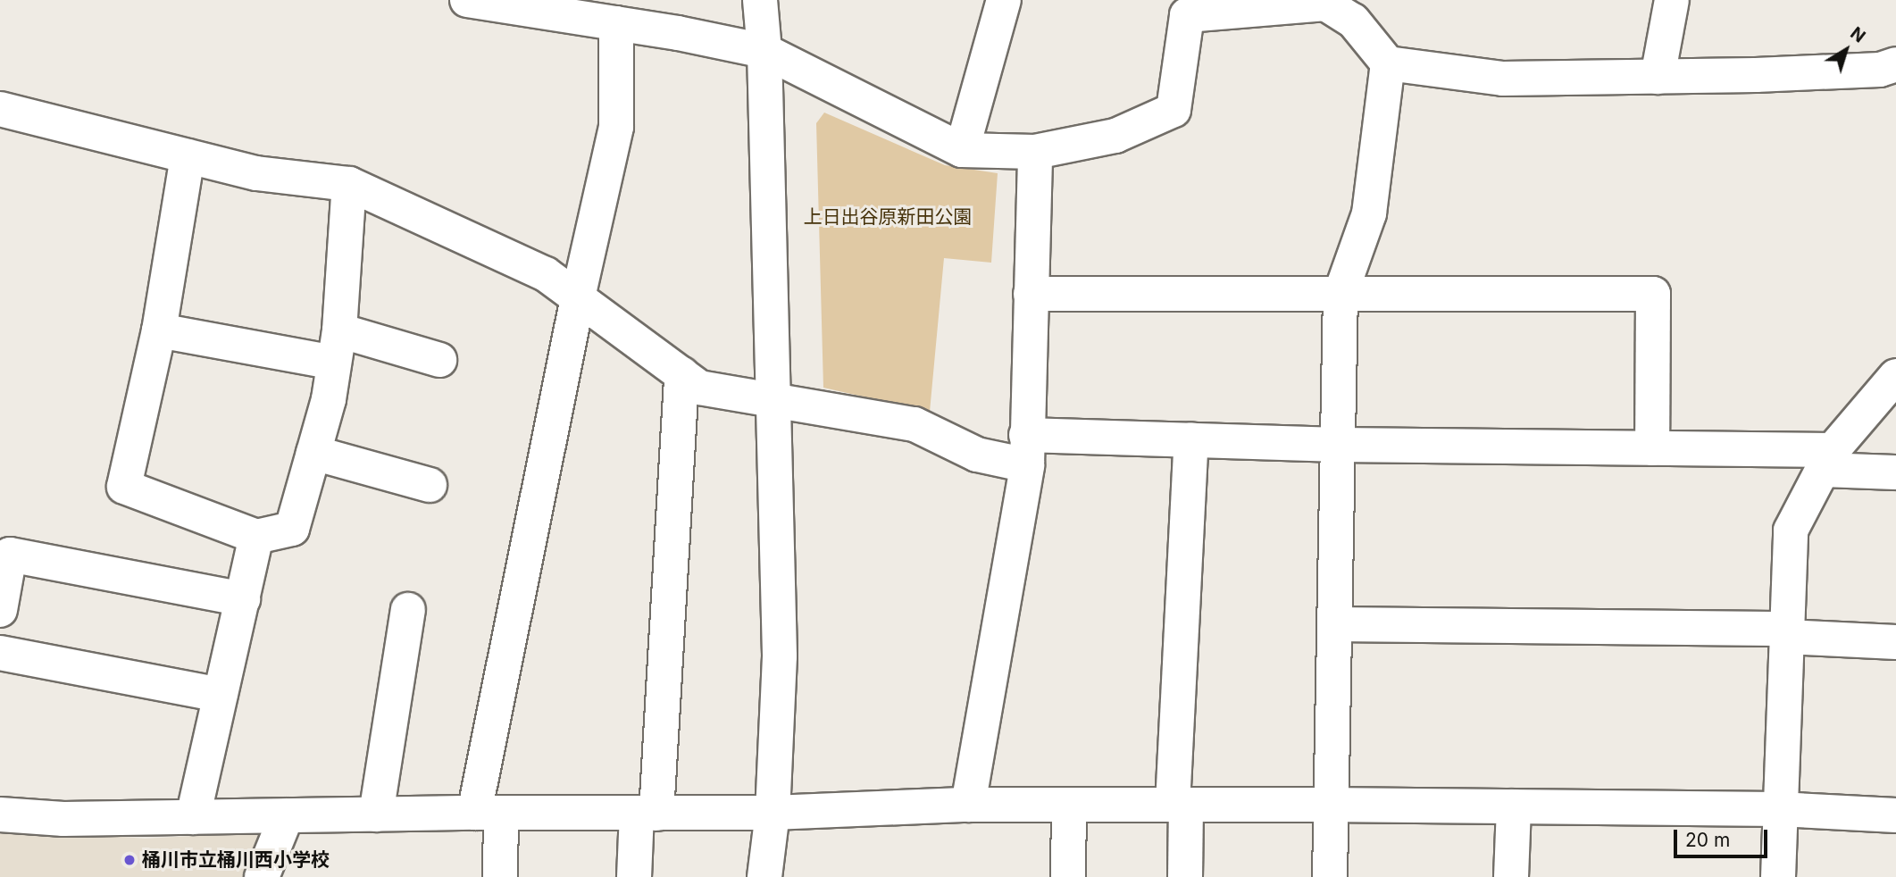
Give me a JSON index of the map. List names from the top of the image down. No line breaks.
{"parks":["上日出谷原新田公園"],"places":["桶川市立桶川西小学校"],"scale_bar":"20 m","north":"top right"}
